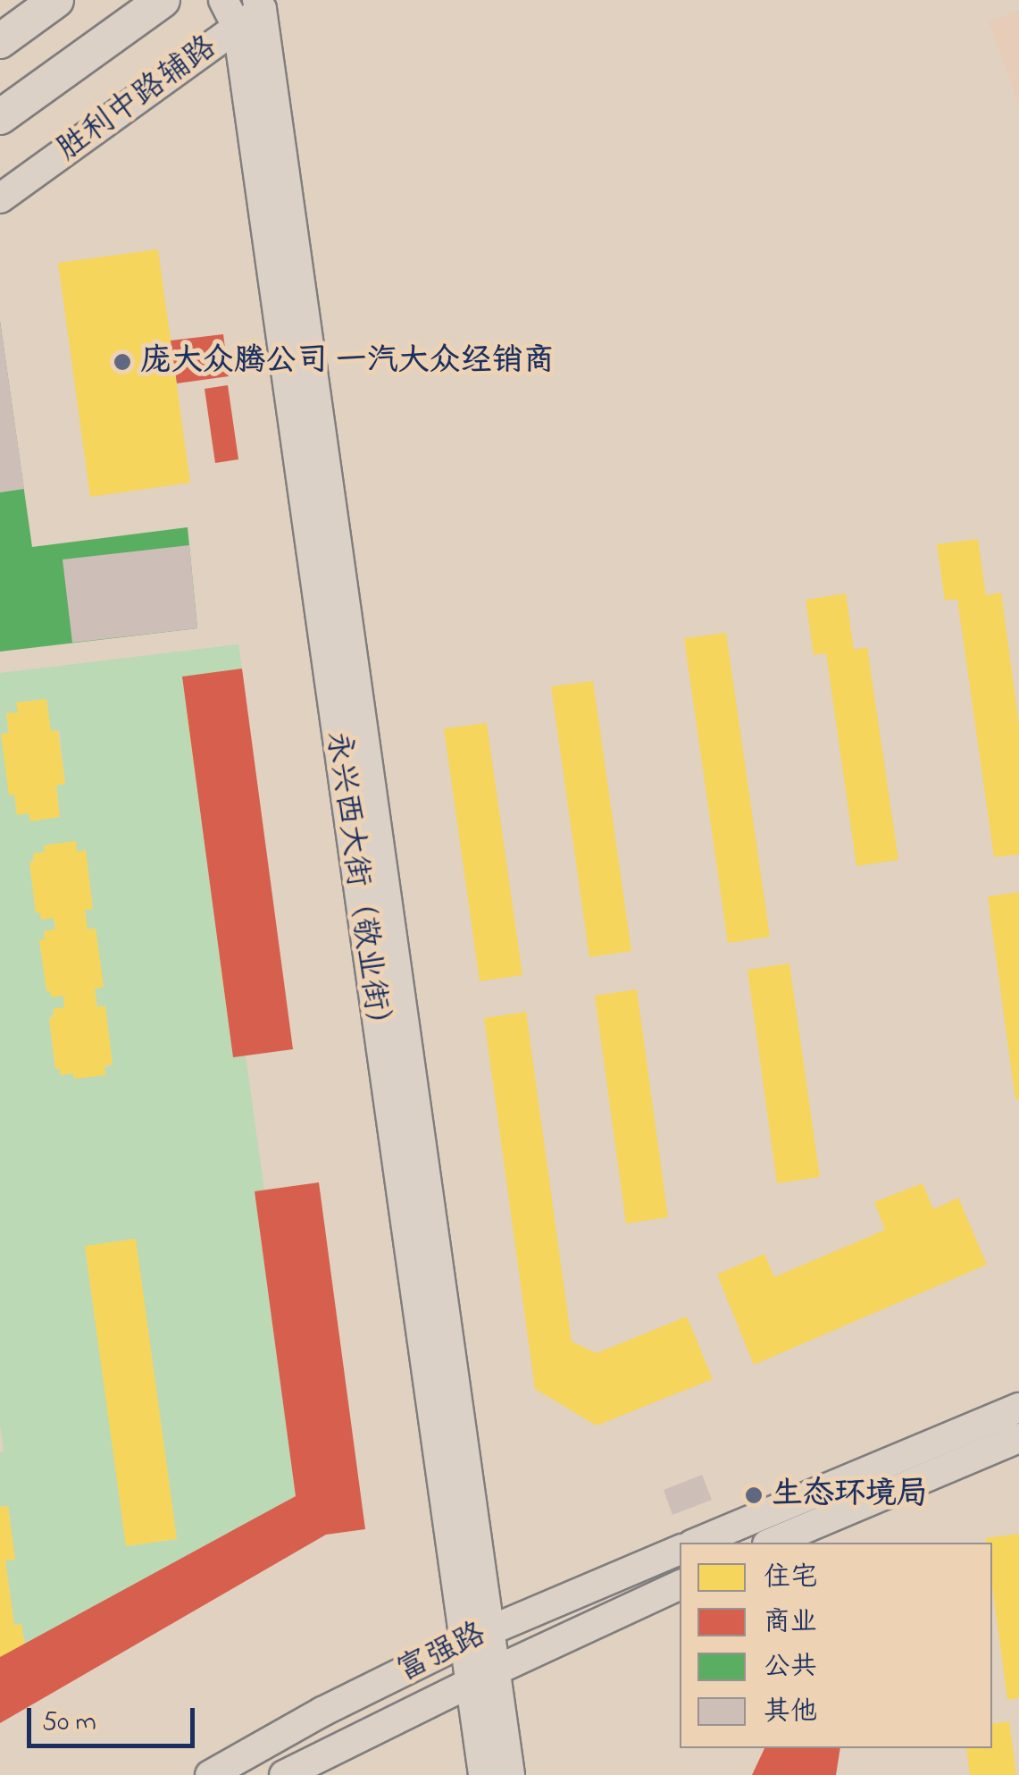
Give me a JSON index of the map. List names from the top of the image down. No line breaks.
{"streets":{"main road":["胜利中路辅路","永兴西大街（敬业街）","富强路"]},"crossings":[["胜利中路辅路","永兴西大街（敬业街）"],["永兴西大街（敬业街）","富强路"]],"places":["庞大众腾公司 一汽大众经销商","生态环境局"],"legend":["住宅","商业","公共","其他"],"scale_bar":"50 m"}
